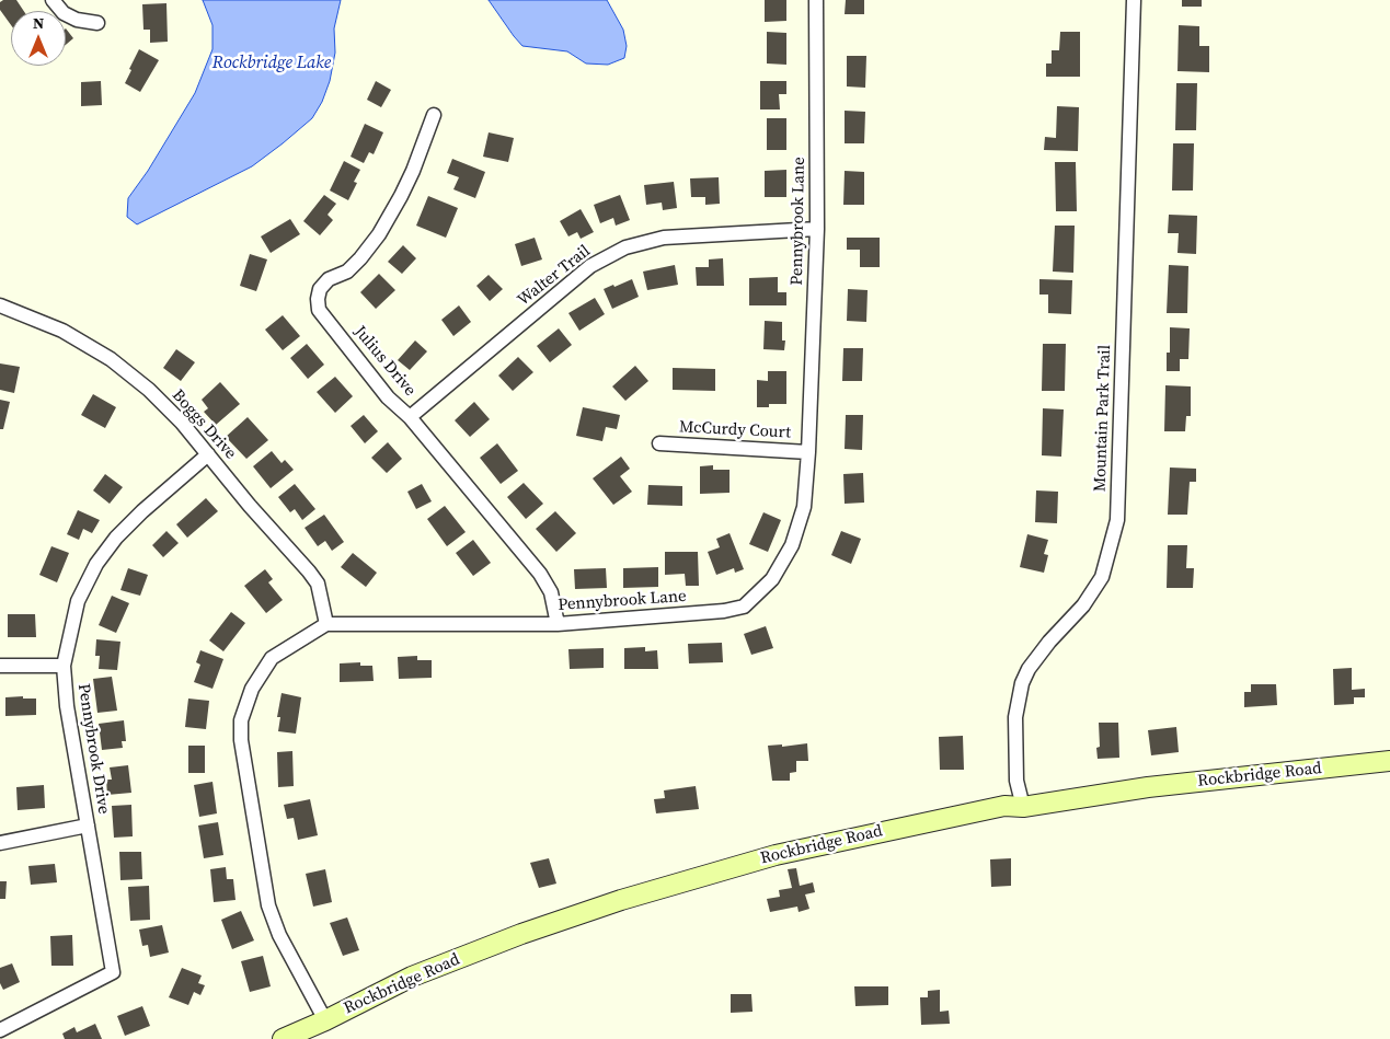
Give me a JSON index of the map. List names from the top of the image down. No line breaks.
{"streets":{"main road":["Rockbridge Road"],"street":["Pennybrook Lane","Walter Trail","Julius Drive","Mountain Park Trail","Boggs Drive","McCurdy Court","Pennybrook Drive"]},"crossings":[["Pennybrook Lane","Walter Trail"],["Pennybrook Lane","Julius Drive"],["Pennybrook Lane","Boggs Drive"],["Pennybrook Lane","McCurdy Court"],["Walter Trail","Julius Drive"],["Mountain Park Trail","Rockbridge Road"],["Boggs Drive","Pennybrook Drive"]],"water":["Rockbridge Lake"],"north":"top"}
